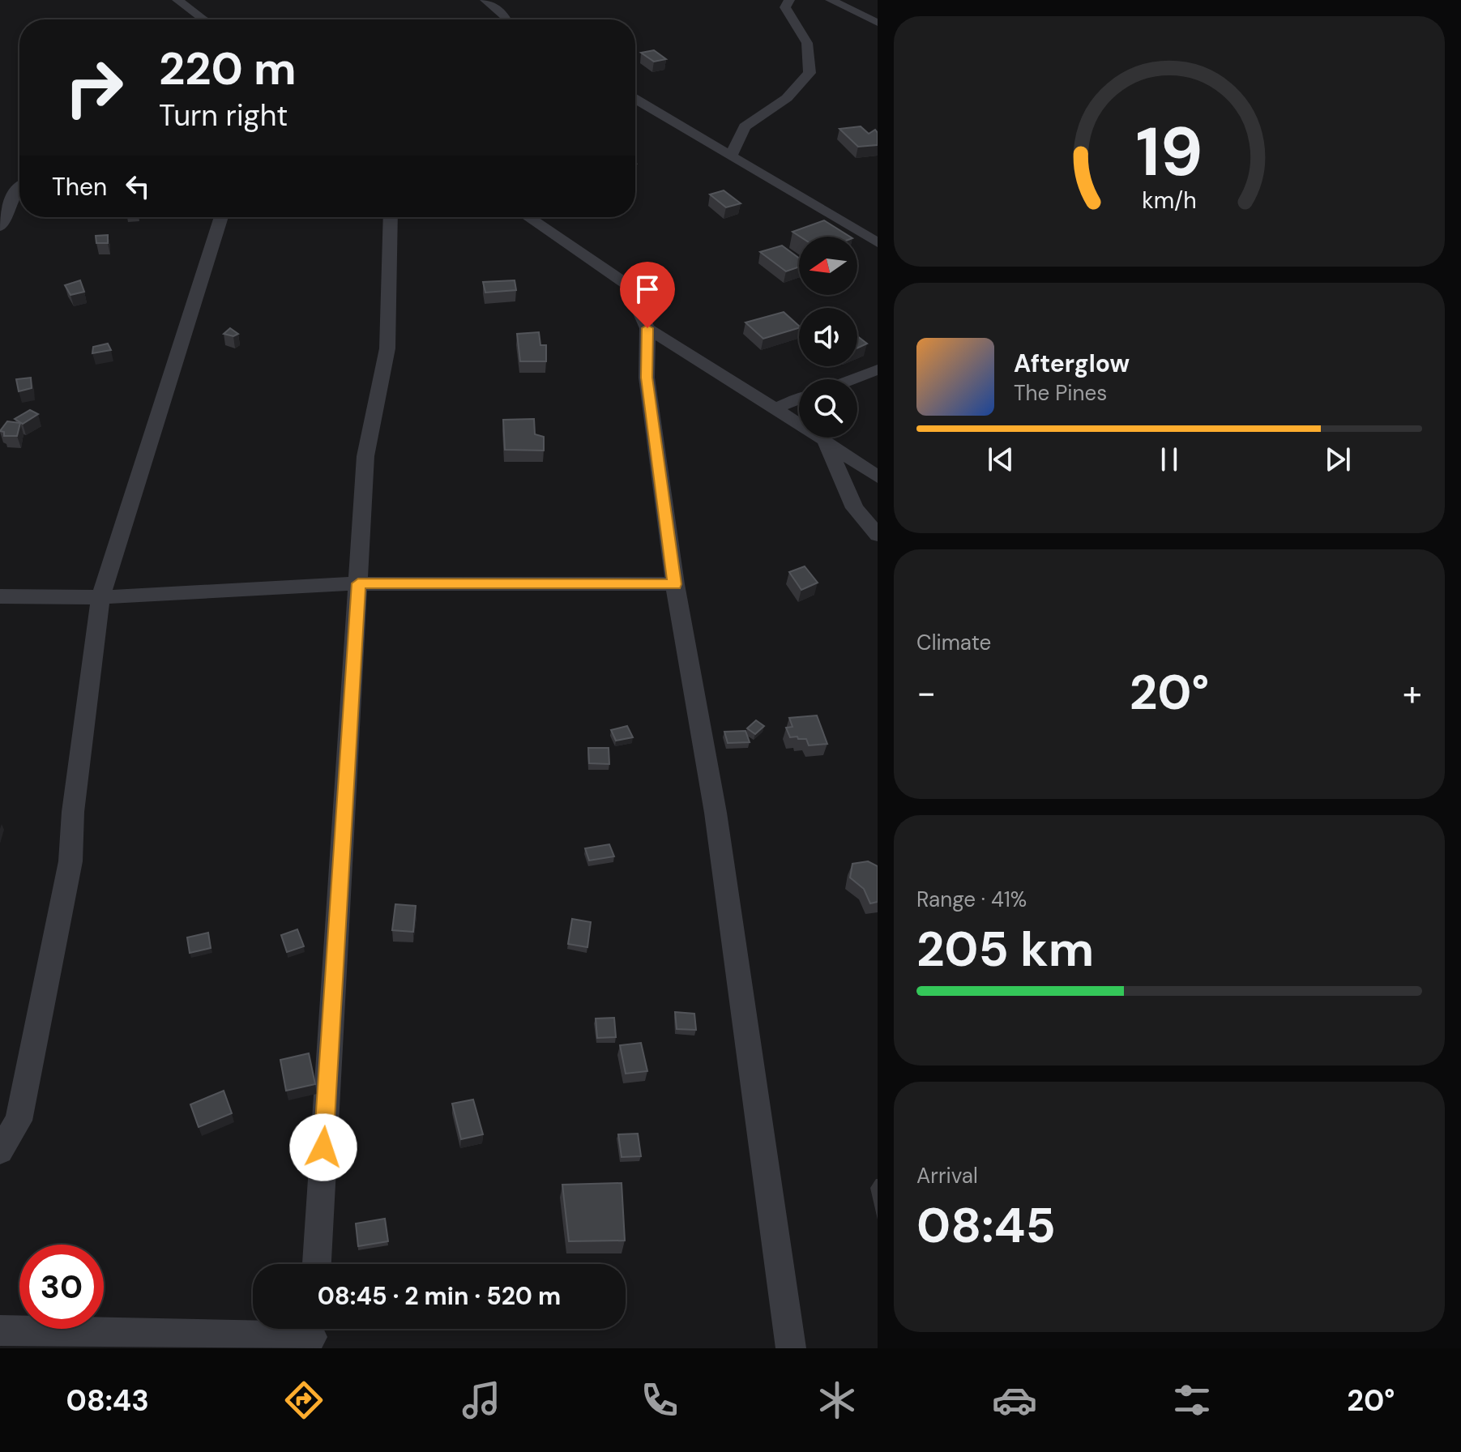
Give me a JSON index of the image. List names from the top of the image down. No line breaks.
{"north":"left","page":{"turn":["220 m","Turn right"],"then":"Then","song":["Afterglow","The Pines"],"tile":["Climate",["Range · 41%","205 km"],["Arrival","08:45"]],"heat":["−","20°","+"],"limit":"30","trip":"08:45 · 2 min · 520 m","tabs":["08:43","20°"],"gauge":["19","km/h"]}}
